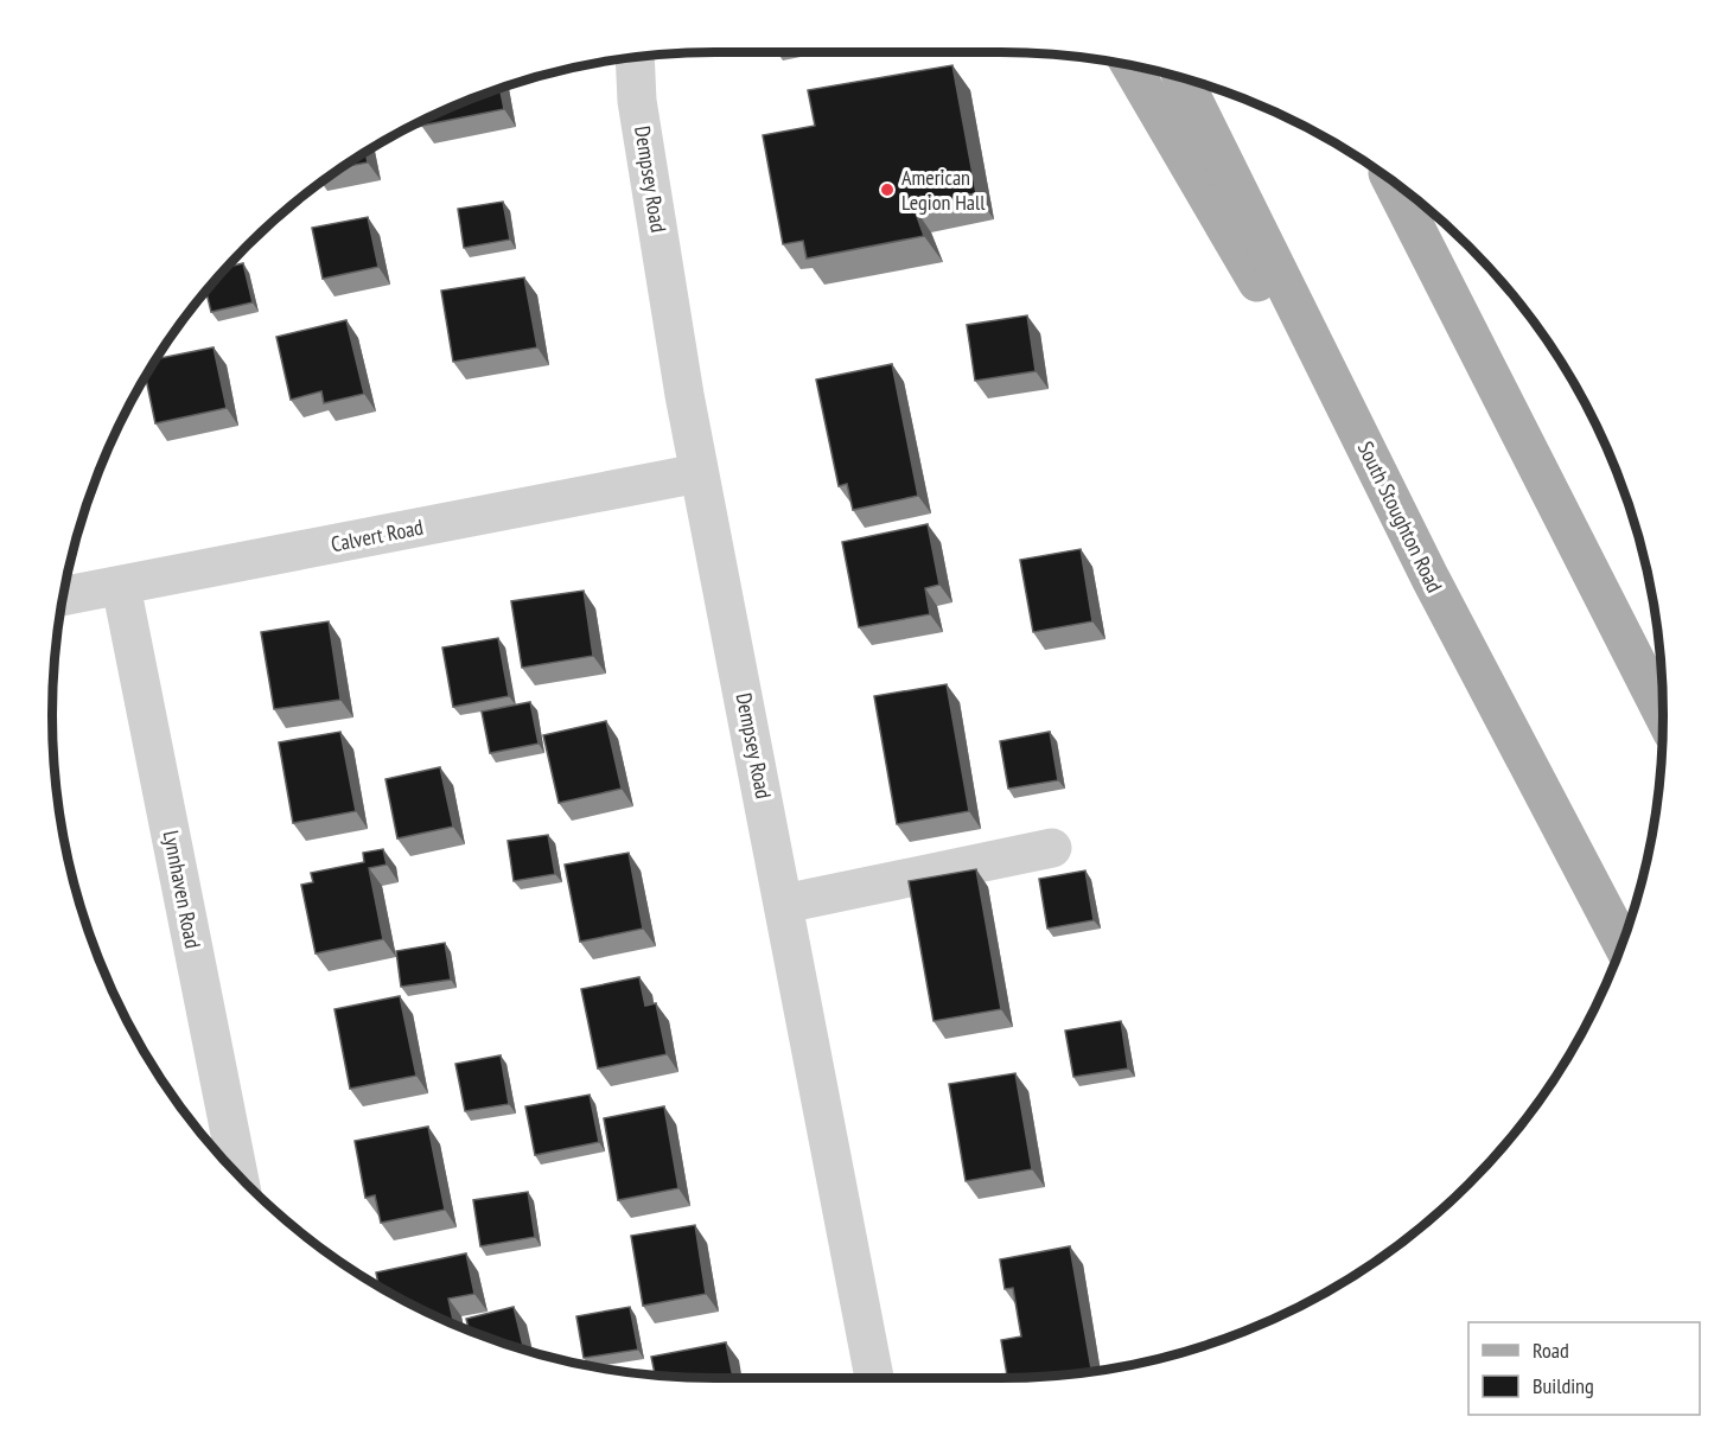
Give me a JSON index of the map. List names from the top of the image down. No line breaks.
{"streets":{"main road":["South Stoughton Road"],"street":["Dempsey Road","Calvert Road","Lynnhaven Road"]},"crossings":[["Dempsey Road","Calvert Road"],["Calvert Road","Lynnhaven Road"]],"places":["American Legion Hall"],"legend":["Road","Building"]}
